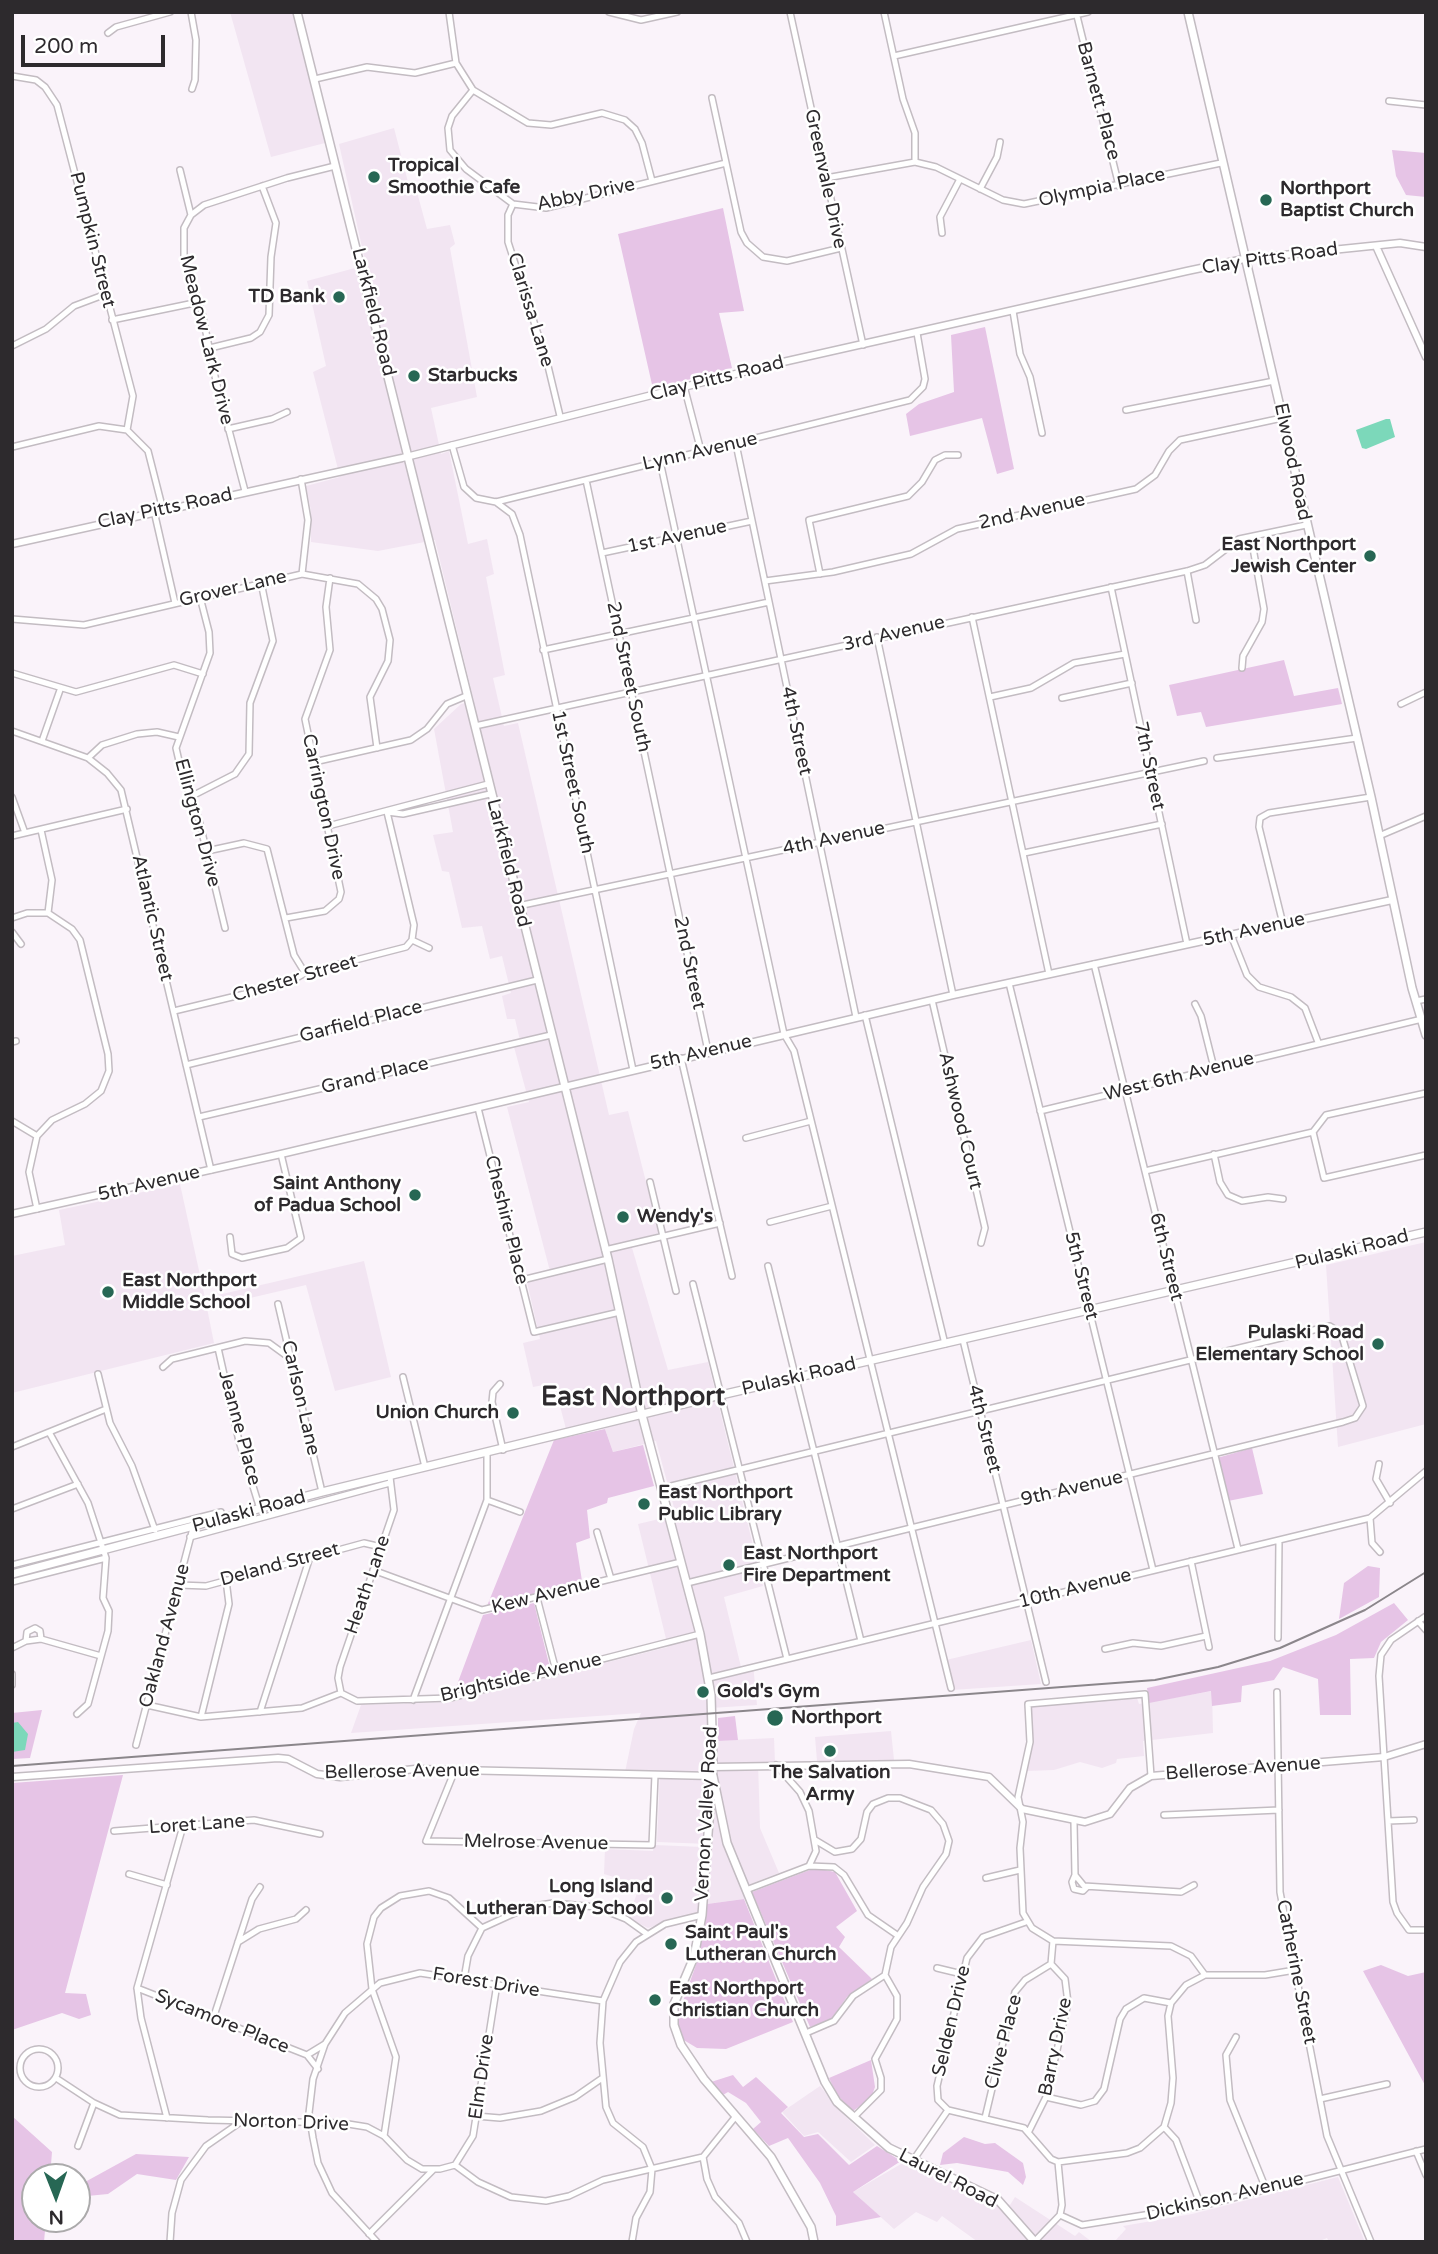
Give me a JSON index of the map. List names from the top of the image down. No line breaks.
{"streets":{"main road":["Larkfield Road","Elwood Road","Pulaski Road","Vernon Valley Road","Laurel Road"],"street":["Barnett Place","Greenvale Drive","Olympia Place","Abby Drive","Pumpkin Street","Clay Pitts Road","Clarissa Lane","Meadow Lark Drive","Lynn Avenue","2nd Avenue","1st Avenue","Grover Lane","3rd Avenue","2nd Street South","4th Street","7th Street","1st Street South","Carrington Drive","Ellington Drive","4th Avenue","Atlantic Street","5th Avenue","2nd Street","Chester Street","Garfield Place","Grand Place","West 6th Avenue","Ashwood Court","Cheshire Place","6th Street","5th Street","Carlson Lane","Jeanne Place","9th Avenue","Deland Street","Heath Lane","10th Avenue","Kew Avenue","Oakland Avenue","Brightside Avenue","Bellerose Avenue","Loret Lane","Melrose Avenue","Catherine Street","Forest Drive","Selden Drive","Sycamore Place","Clive Place","Barry Drive","Elm Drive","Norton Drive","Dickinson Avenue"]},"crossings":[["Barnett Place","Olympia Place"],["Greenvale Drive","Olympia Place"],["Greenvale Drive","Clay Pitts Road"],["Olympia Place","Elwood Road"],["Abby Drive","Clarissa Lane"],["Clay Pitts Road","Clarissa Lane"],["Clay Pitts Road","Larkfield Road"],["Clay Pitts Road","Meadow Lark Drive"],["Clay Pitts Road","Lynn Avenue"],["Clay Pitts Road","Elwood Road"],["Larkfield Road","3rd Avenue"],["Larkfield Road","4th Avenue"],["Larkfield Road","5th Avenue"],["Larkfield Road","Garfield Place"],["Larkfield Road","Grand Place"],["Larkfield Road","Cheshire Place"],["Larkfield Road","Pulaski Road"],["Larkfield Road","9th Avenue"],["Larkfield Road","10th Avenue"],["Larkfield Road","Kew Avenue"],["Larkfield Road","Brightside Avenue"],["Larkfield Road","Vernon Valley Road"],["Lynn Avenue","2nd Street South"],["Lynn Avenue","4th Street"],["Lynn Avenue","1st Street South"],["Elwood Road","2nd Avenue"],["Elwood Road","3rd Avenue"],["Elwood Road","5th Avenue"],["Elwood Road","West 6th Avenue"],["2nd Avenue","4th Street"],["1st Avenue","2nd Street South"],["1st Avenue","4th Street"],["Grover Lane","Carrington Drive"],["Grover Lane","Ellington Drive"],["3rd Avenue","2nd Street South"],["3rd Avenue","4th Street"],["3rd Avenue","7th Street"],["3rd Avenue","1st Street South"],["2nd Street South","4th Avenue"],["2nd Street South","2nd Street"],["4th Street","4th Avenue"],["4th Street","5th Avenue"],["4th Street","Pulaski Road"],["4th Street","9th Avenue"],["4th Street","10th Avenue"],["7th Street","4th Avenue"],["7th Street","5th Avenue"],["1st Street South","4th Avenue"],["1st Street South","5th Avenue"],["4th Avenue","2nd Street"],["Atlantic Street","5th Avenue"],["Atlantic Street","Chester Street"],["Atlantic Street","Garfield Place"],["Atlantic Street","Grand Place"],["5th Avenue","2nd Street"],["5th Avenue","Ashwood Court"],["5th Avenue","Cheshire Place"],["5th Avenue","6th Street"],["5th Avenue","5th Street"],["West 6th Avenue","6th Street"],["West 6th Avenue","5th Street"],["Pulaski Road","6th Street"],["Pulaski Road","5th Street"],["Pulaski Road","Carlson Lane"],["Pulaski Road","Jeanne Place"],["Pulaski Road","Heath Lane"],["Pulaski Road","Oakland Avenue"],["6th Street","9th Avenue"],["6th Street","10th Avenue"],["5th Street","9th Avenue"],["5th Street","10th Avenue"],["Deland Street","Heath Lane"],["Deland Street","Oakland Avenue"],["Heath Lane","Kew Avenue"],["Heath Lane","Brightside Avenue"],["Bellerose Avenue","Vernon Valley Road"],["Bellerose Avenue","Melrose Avenue"],["Bellerose Avenue","Catherine Street"],["Bellerose Avenue","Laurel Road"],["Vernon Valley Road","Laurel Road"],["Catherine Street","Dickinson Avenue"],["Forest Drive","Sycamore Place"],["Forest Drive","Elm Drive"],["Forest Drive","Norton Drive"],["Clive Place","Barry Drive"]],"districts":["East Northport"],"places":["Tropical Smoothie Cafe","Northport Baptist Church","TD Bank","Starbucks","East Northport Jewish Center","Saint Anthony of Padua School","Wendy's","East Northport Middle School","Pulaski Road Elementary School","Union Church","East Northport Public Library","East Northport Fire Department","Gold's Gym","Northport","The Salvation Army","Long Island Lutheran Day School","Saint Paul's Lutheran Church","East Northport Christian Church"],"scale_bar":"200 m","north":"bottom"}
